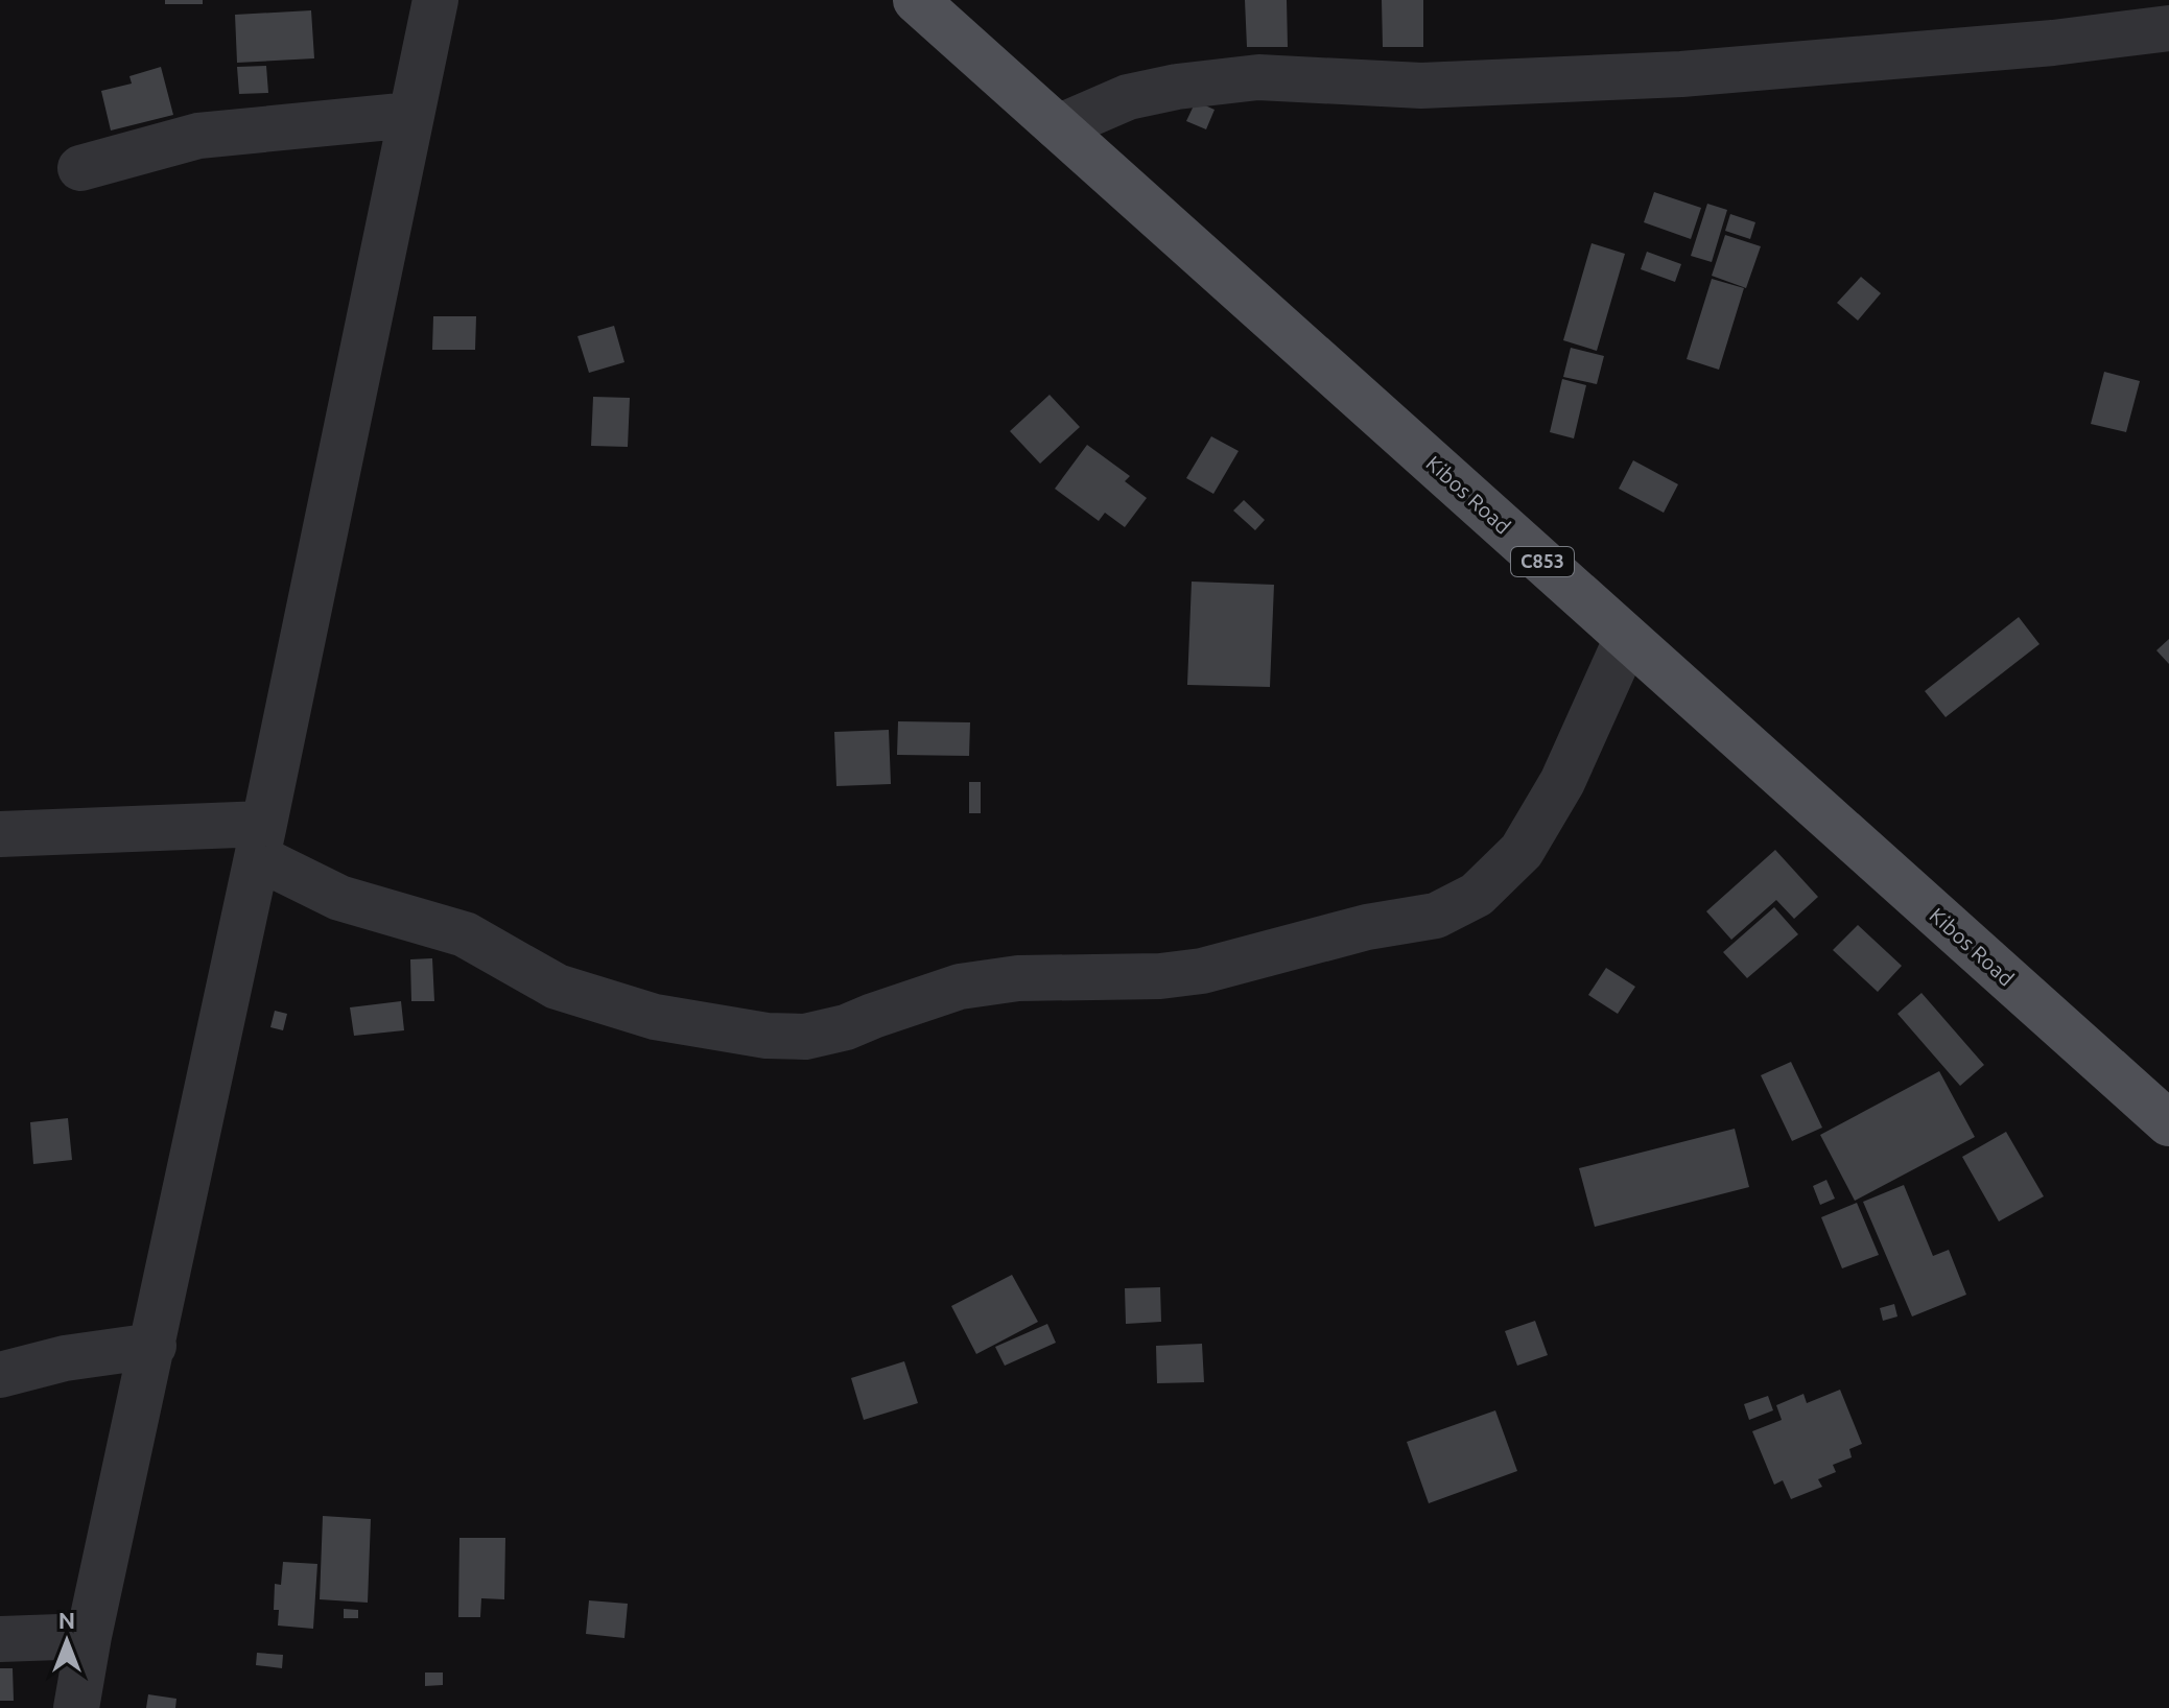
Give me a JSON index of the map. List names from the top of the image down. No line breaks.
{"streets":{"main road":["Kibos Road","C853"]},"north":"top"}
